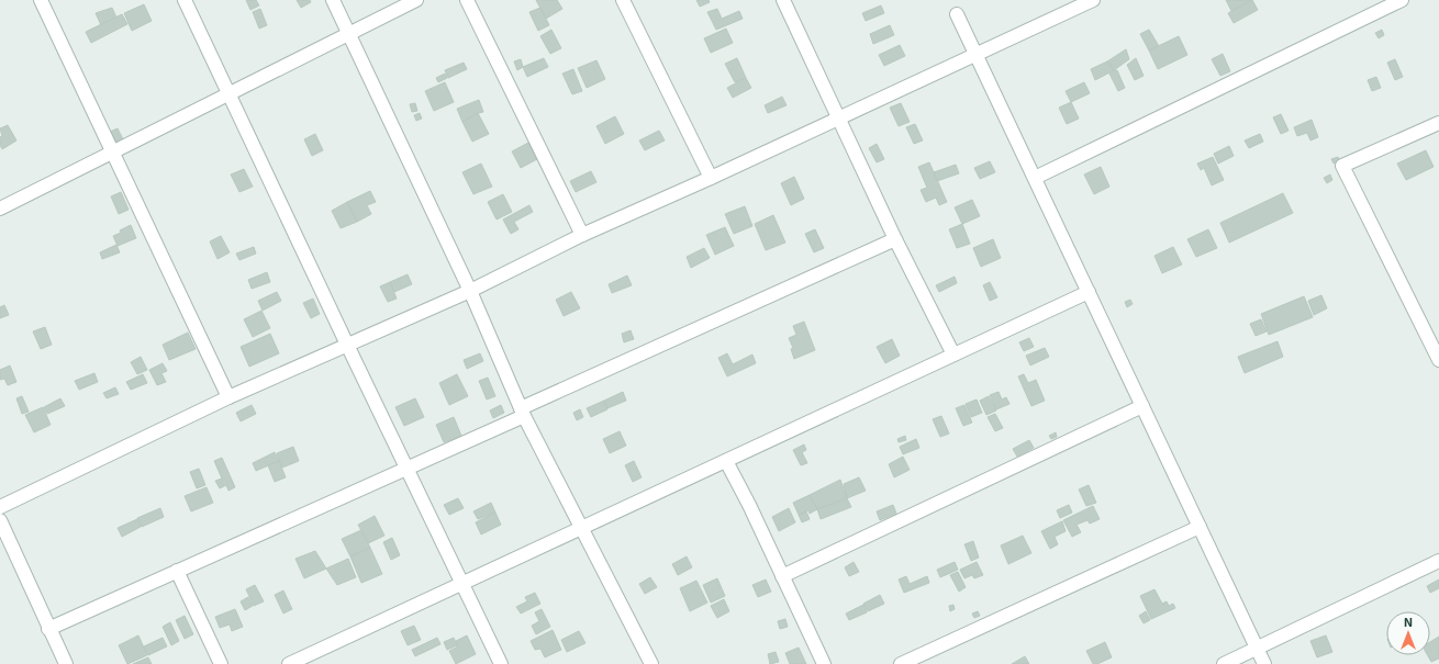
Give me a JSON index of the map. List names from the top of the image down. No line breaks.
{"north":"top"}
